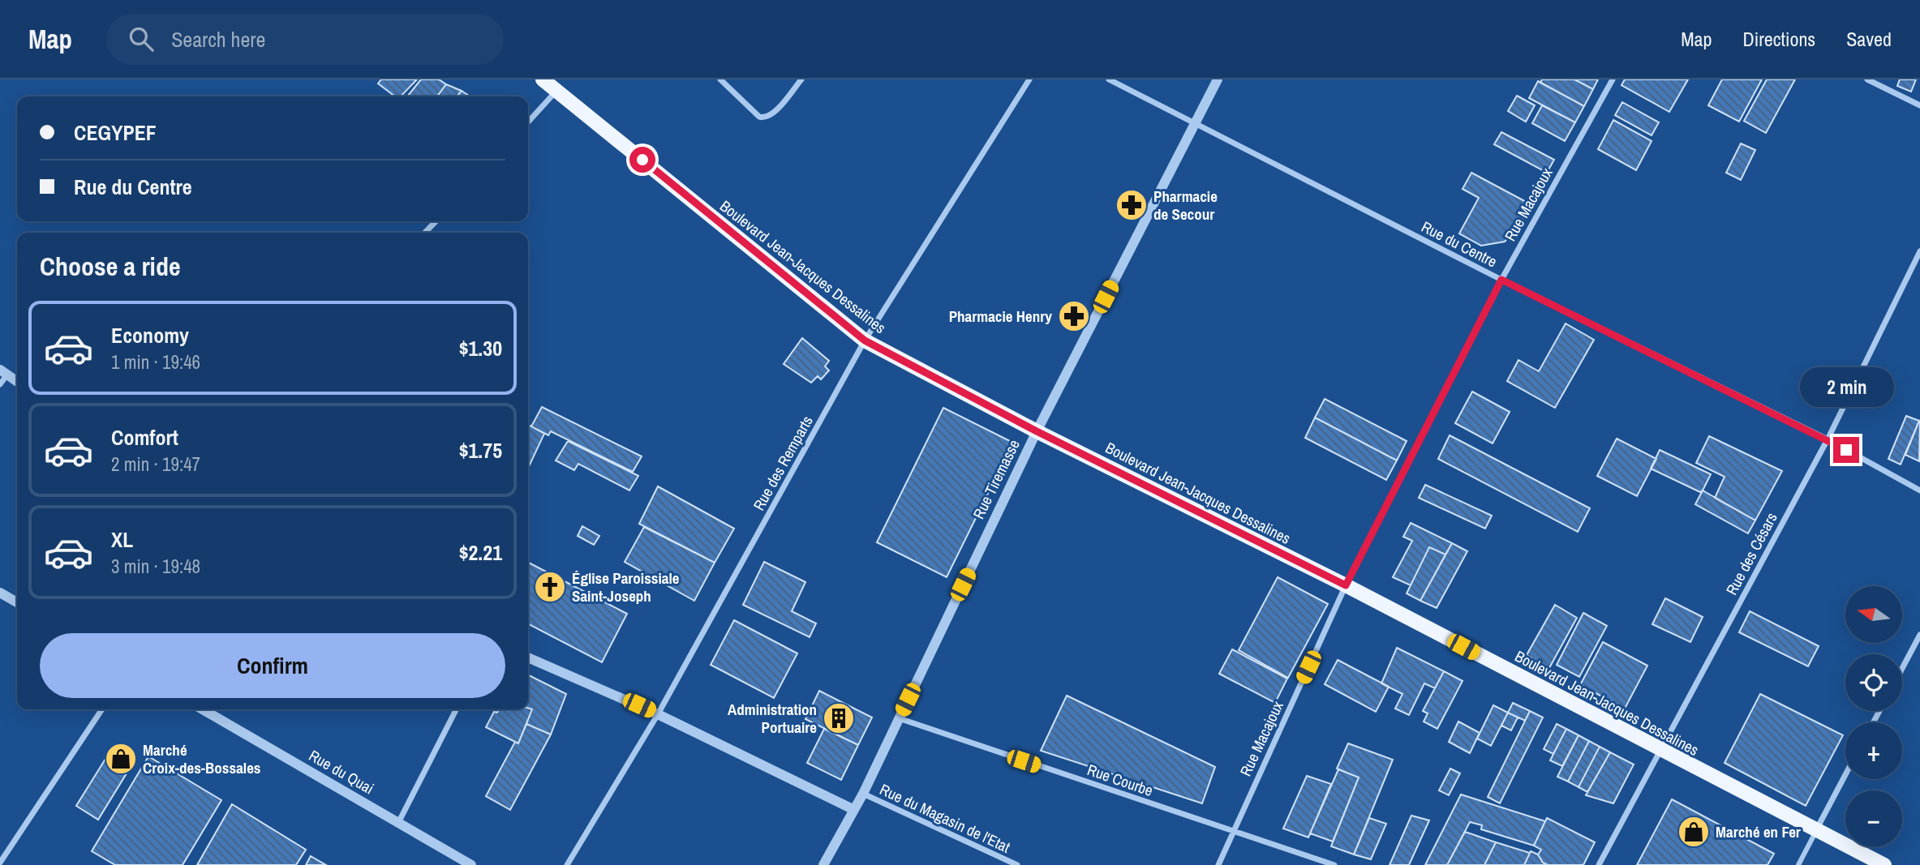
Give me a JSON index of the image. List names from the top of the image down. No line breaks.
{"streets":{"main road":["Boulevard Jean-Jacques Dessalines"],"street":["Rue Macajoux","Rue du Centre","Rue des Remparts","Rue Tiremasse","Rue des Césars","Rue du Quai","Rue Courbe","Rue du Magasin de l'Etat"]},"crossings":[["Rue Macajoux","Rue du Centre"],["Rue Macajoux","Boulevard Jean-Jacques Dessalines"],["Rue Macajoux","Rue Courbe"],["Rue du Centre","Rue Tiremasse"],["Rue du Centre","Rue des Césars"],["Boulevard Jean-Jacques Dessalines","Rue des Remparts"],["Boulevard Jean-Jacques Dessalines","Rue Tiremasse"],["Boulevard Jean-Jacques Dessalines","Rue des Césars"],["Rue Tiremasse","Rue Courbe"],["Rue Tiremasse","Rue du Magasin de l'Etat"]],"places":{"pharmacy":["Pharmacie de Secour","Pharmacie Henry"],"church":["Église Paroissiale Saint-Joseph"],"building":["Administration Portuaire"],"shop":["Marché Croix-des-Bossales","Marché en Fer"]},"north":"left","page":{"header":"Map","search":"Search here","nav":["Map","Directions","Saved"],"banner":["CEGYPEF","Rue du Centre"],"heading":"Choose a ride","list":[{"name":"Economy","note":"1 min · 19:46","value":"$1.30"},{"name":"Comfort","note":"2 min · 19:47","value":"$1.75"},{"name":"XL","note":"3 min · 19:48","value":"$2.21"}],"bubble":"2 min","map_buttons":["+","−"],"buttons":"Confirm"}}
